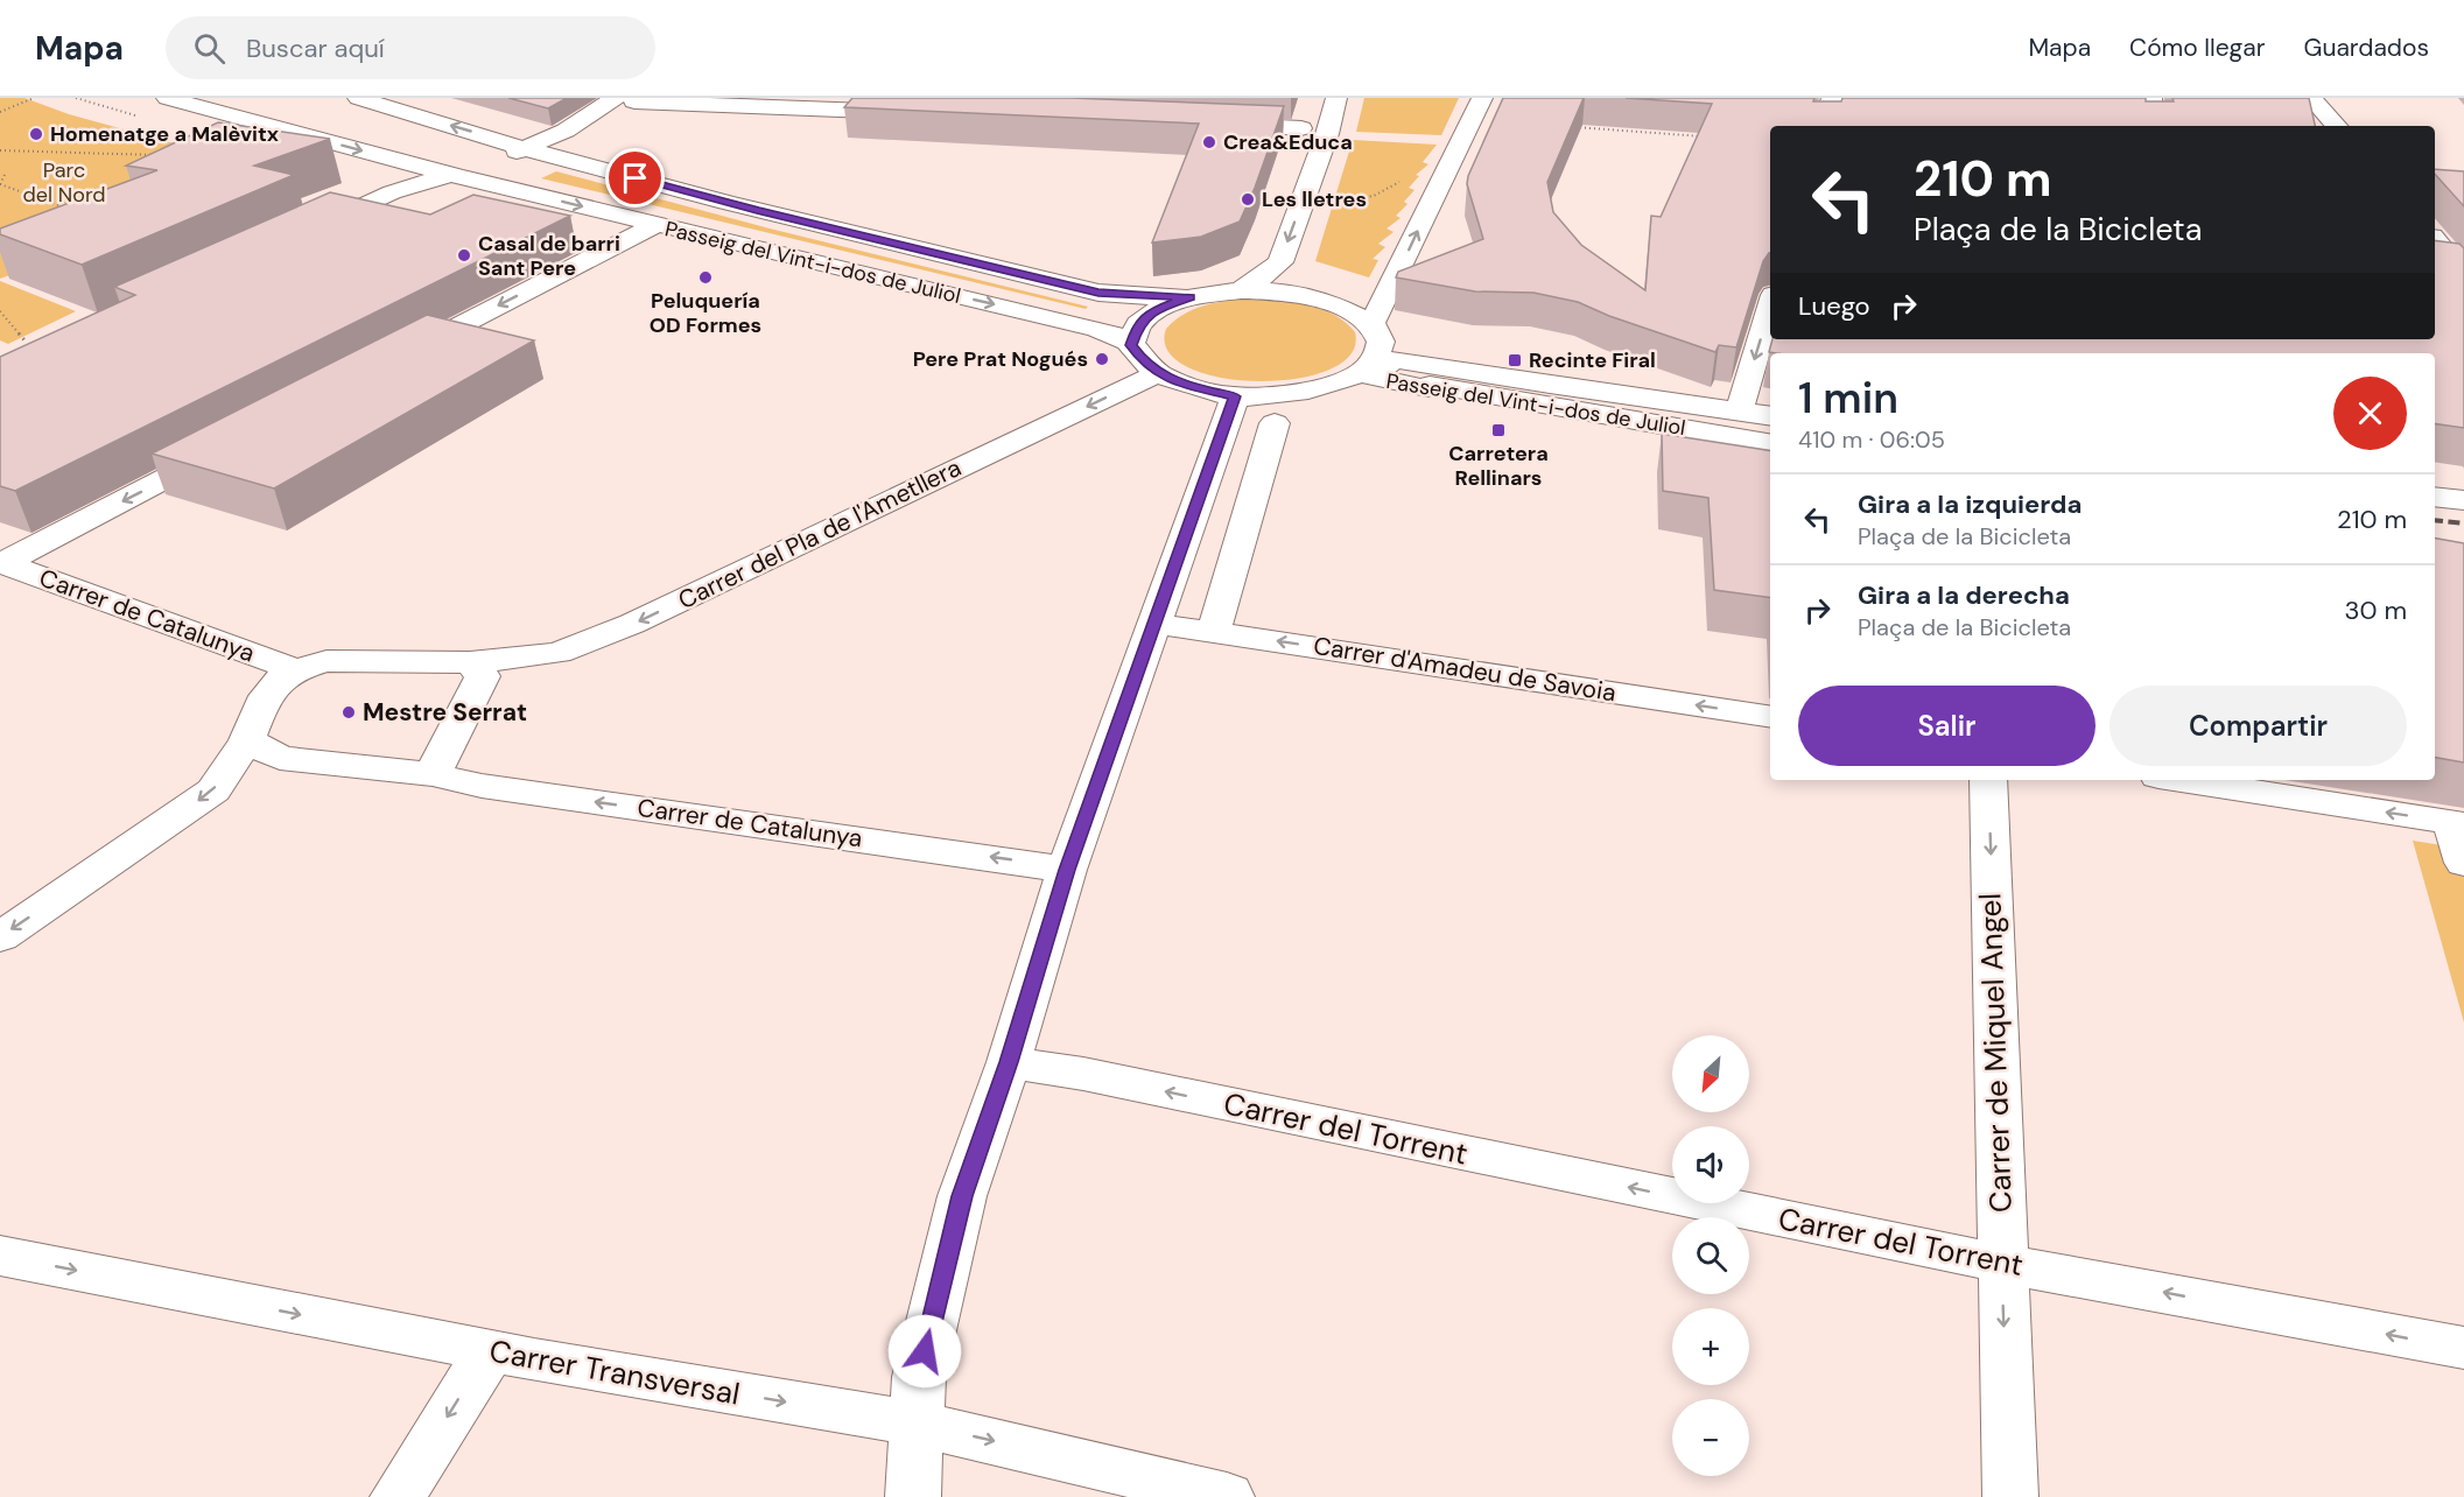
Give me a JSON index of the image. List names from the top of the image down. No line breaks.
{"streets":{"street":["Passeig del Vint-i-dos de Juliol","Carrer del Pla de l'Ametllera","Carrer de Catalunya","Carrer d'Amadeu de Savoia","Carrer de Miquel Angel","Carrer del Torrent","Carrer Transversal"]},"crossings":[["Passeig del Vint-i-dos de Juliol","Carrer del Pla de l'Ametllera"],["Carrer del Pla de l'Ametllera","Carrer de Catalunya"],["Carrer de Miquel Angel","Carrer del Torrent"]],"one_way":["Carrer del Pla de l'Ametllera","Carrer de Catalunya","Carrer d'Amadeu de Savoia","Carrer de Miquel Angel","Carrer del Torrent","Carrer Transversal"],"parks":["Parc del Nord"],"places":{"other":["Homenatge a Malèvitx","Crea&Educa","Les lletres","Casal de barri Sant Pere","Peluquería OD Formes","Pere Prat Nogués","Mestre Serrat"],"transit":["Recinte Firal","Carretera Rellinars"]},"north":"bottom left","page":{"header":"Mapa","search":"Buscar aquí","nav":["Mapa","Cómo llegar","Guardados"],"turn":["210 m","Plaça de la Bicicleta"],"then":"Luego","heading":["1 min","410 m · 06:05"],"list":[{"name":"Gira a la izquierda","note":"Plaça de la Bicicleta","value":"210 m"},{"name":"Gira a la derecha","note":"Plaça de la Bicicleta","value":"30 m"}],"buttons":["Salir","Compartir"],"map_buttons":["+","−"]}}
